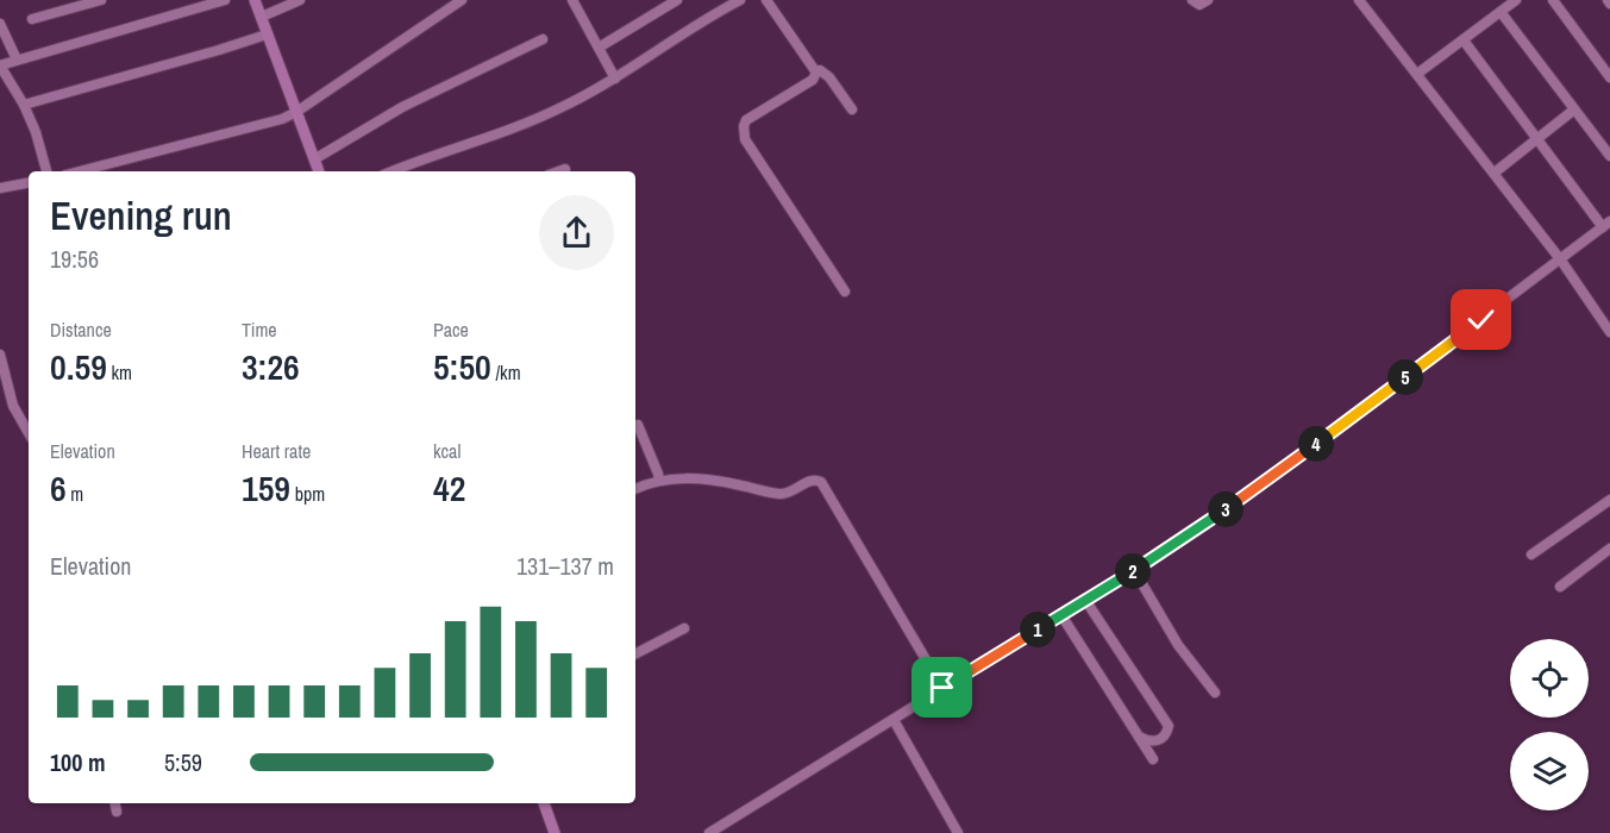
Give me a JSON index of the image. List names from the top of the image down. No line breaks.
{"page":{"heading":["Evening run","19:56"],"stats":[["Distance","0.59 km"],["Time","3:26"],["Pace","5:50 /km"],["Elevation","6 m"],["Heart rate","159 bpm"],["kcal","42"]],"pins":["5","4","3","2","1"],"chart":["Elevation","131–137 m"],"list":[{"name":"100 m","note":"5:59"}]}}
